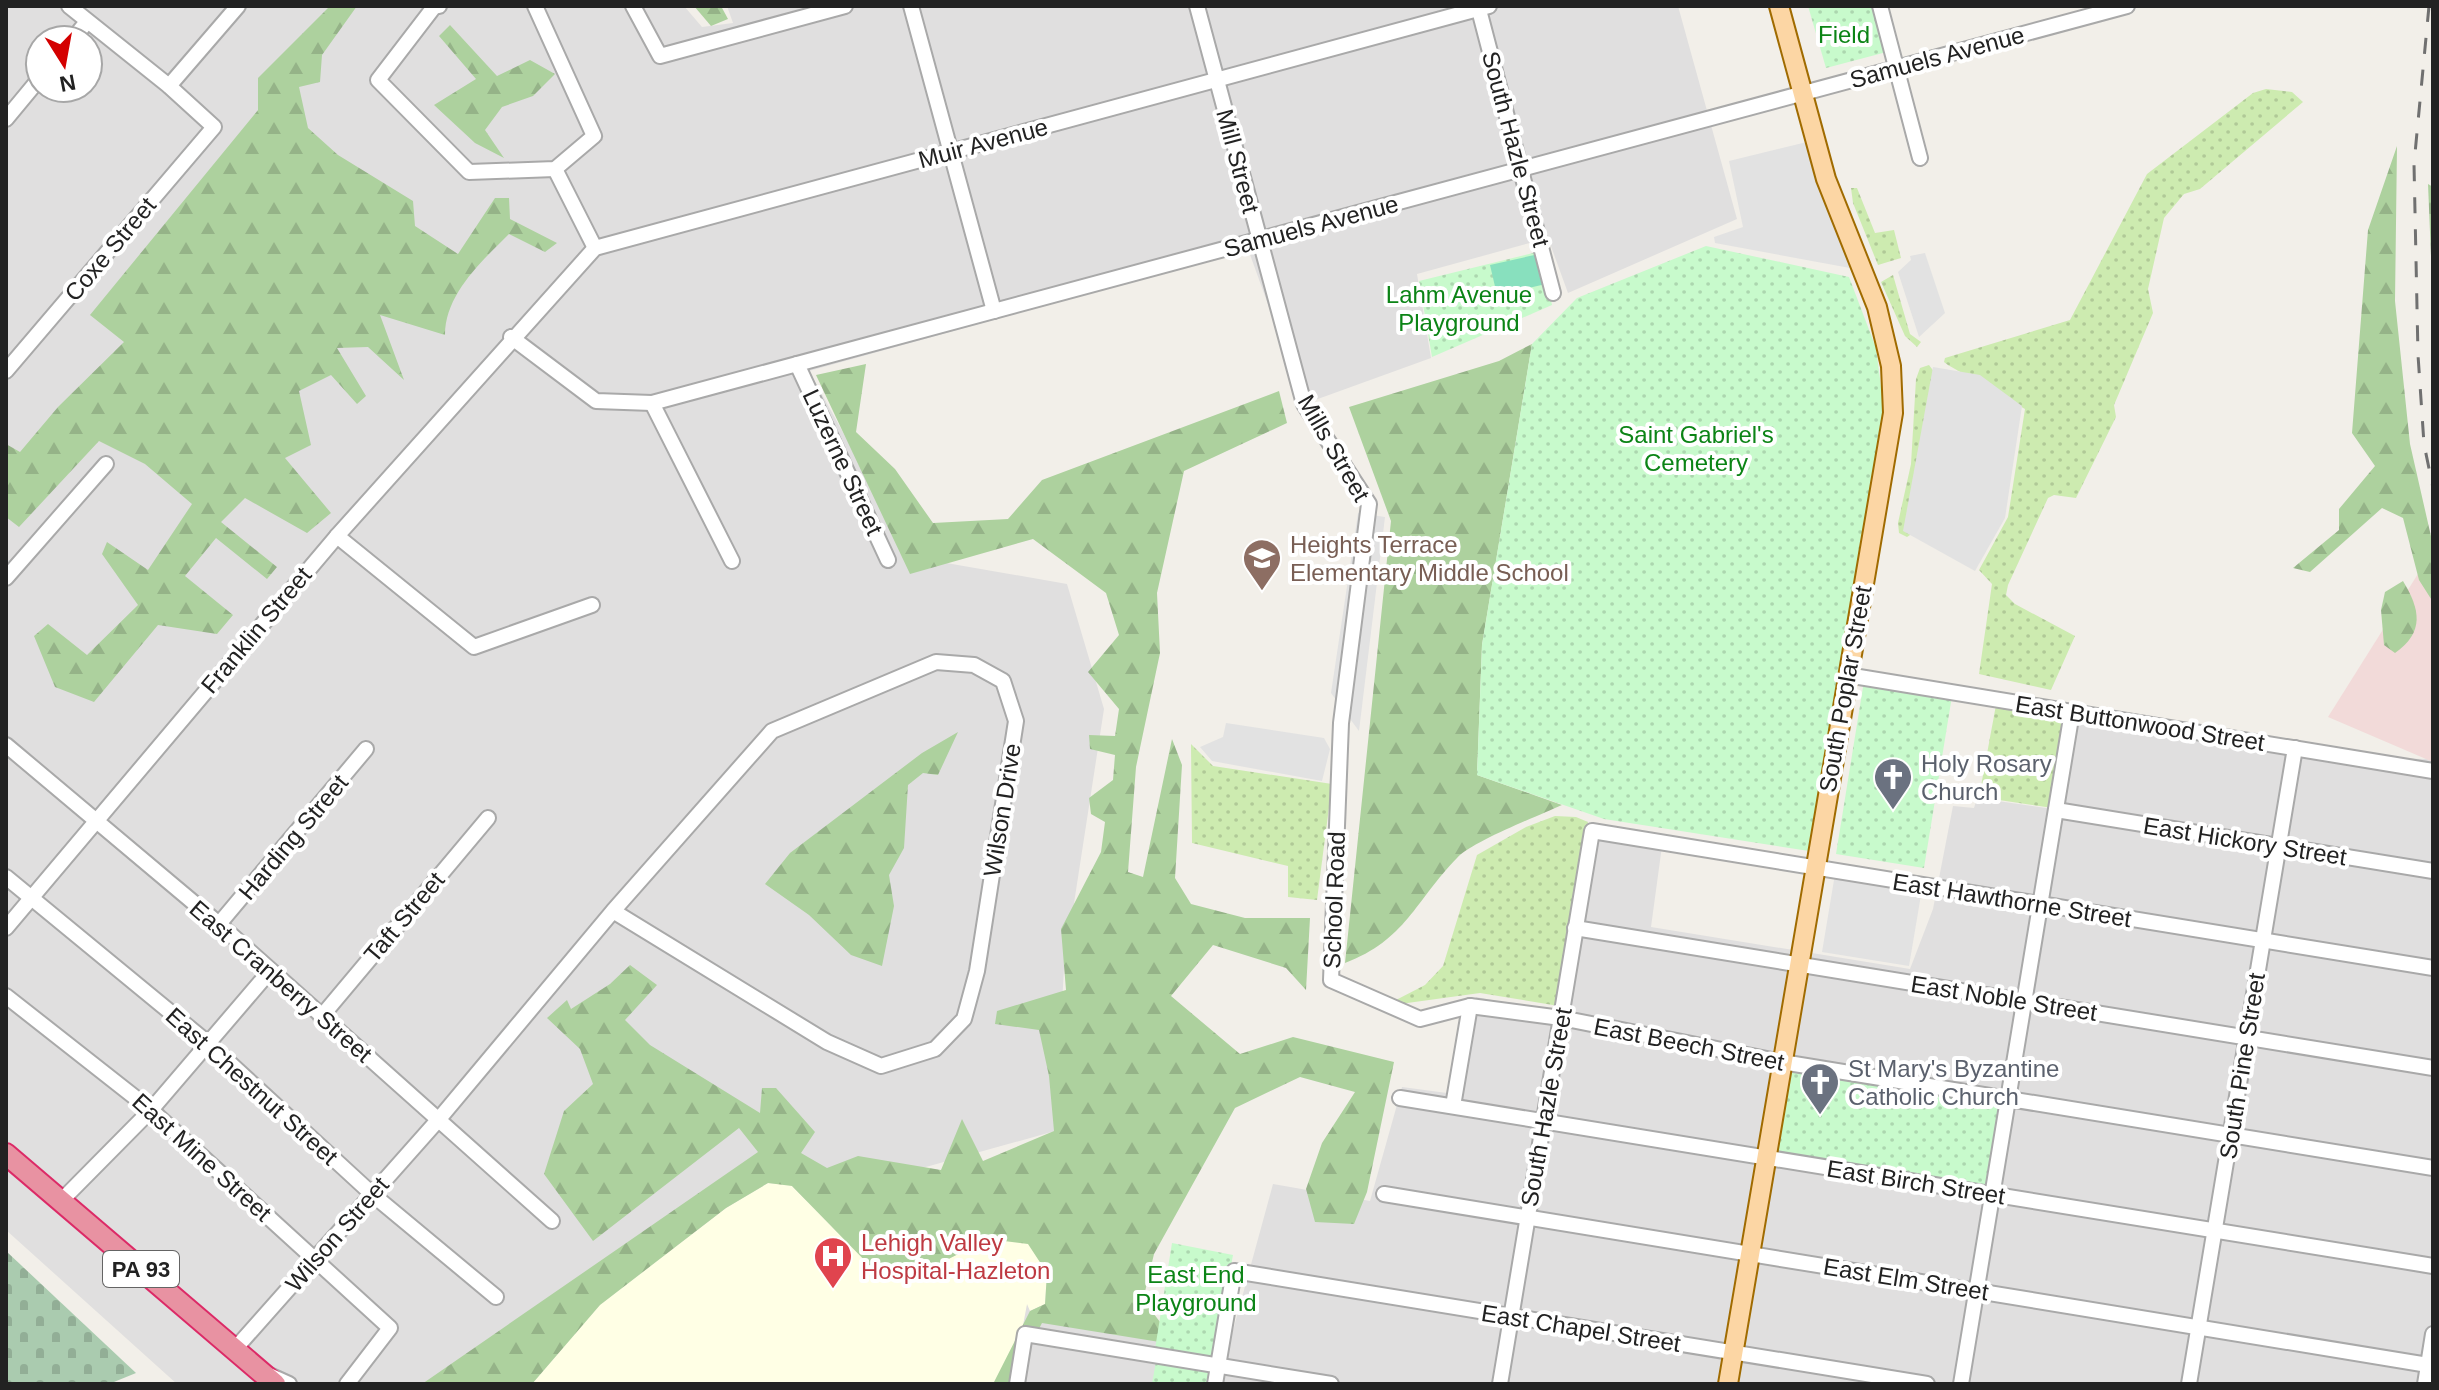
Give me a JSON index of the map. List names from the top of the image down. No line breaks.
{"streets":{"highway":["PA 93"],"main road":["South Poplar Street"],"street":["Samuels Avenue","Muir Avenue","South Hazle Street","Mill Street","Coxe Street","Mills Street","Luzerne Street","Franklin Street","East Buttonwood Street","Wilson Drive","Harding Street","East Hickory Street","School Road","East Hawthorne Street","Taft Street","East Cranberry Street","East Noble Street","East Beech Street","South Pine Street","East Chestnut Street","East Mine Street","East Birch Street","Wilson Street","East Elm Street","East Chapel Street"]},"crossings":[["Samuels Avenue","South Hazle Street"],["Samuels Avenue","Mill Street"],["Samuels Avenue","Luzerne Street"],["Samuels Avenue","Franklin Street"],["Samuels Avenue","South Poplar Street"],["Muir Avenue","South Hazle Street"],["Muir Avenue","Mill Street"],["South Hazle Street","East Hawthorne Street"],["South Hazle Street","East Noble Street"],["South Hazle Street","East Beech Street"],["South Hazle Street","East Birch Street"],["South Hazle Street","East Elm Street"],["South Hazle Street","East Chapel Street"],["Mill Street","Mills Street"],["Mills Street","School Road"],["Franklin Street","East Cranberry Street"],["Franklin Street","East Chestnut Street"],["South Poplar Street","East Buttonwood Street"],["South Poplar Street","East Hawthorne Street"],["South Poplar Street","East Noble Street"],["South Poplar Street","East Beech Street"],["South Poplar Street","East Birch Street"],["South Poplar Street","East Elm Street"],["South Poplar Street","East Chapel Street"],["East Buttonwood Street","South Pine Street"],["Wilson Drive","East Cranberry Street"],["Wilson Drive","Wilson Street"],["Harding Street","East Cranberry Street"],["East Hickory Street","South Pine Street"],["School Road","East Beech Street"],["East Hawthorne Street","South Pine Street"],["Taft Street","East Cranberry Street"],["East Cranberry Street","Wilson Street"],["East Noble Street","South Pine Street"],["East Beech Street","South Pine Street"],["South Pine Street","East Birch Street"],["South Pine Street","East Elm Street"],["East Chestnut Street","Wilson Street"],["East Mine Street","Wilson Street"],["Wilson Street","PA 93"]],"parks":["Field","Lahm Avenue Playground","Saint Gabriel's Cemetery","East End Playground"],"places":{"school or university":["Heights Terrace Elementary Middle School"],"church":["Holy Rosary Church","St Mary's Byzantine Catholic Church"],"hospital":["Lehigh Valley Hospital-Hazleton"]},"north":"bottom"}
